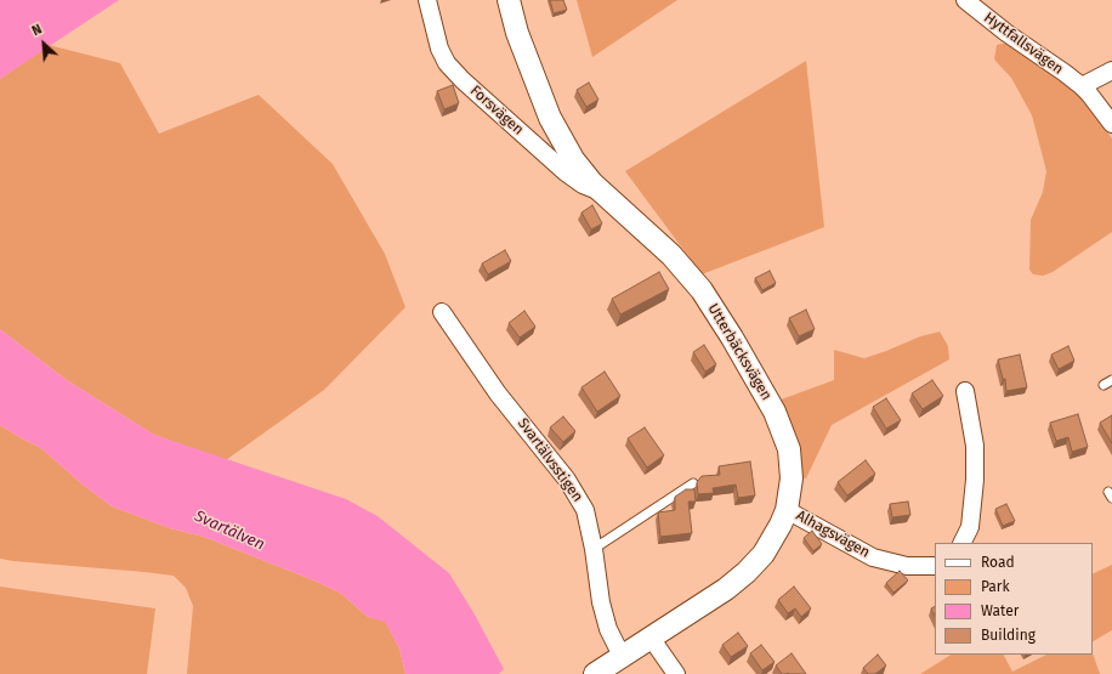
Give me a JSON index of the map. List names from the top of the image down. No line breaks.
{"streets":{"street":["Hyttfallsvägen","Forsvägen","Utterbäcksvägen","Svartälvsstigen","Alhagsvägen"]},"crossings":[["Forsvägen","Utterbäcksvägen"],["Utterbäcksvägen","Svartälvsstigen"],["Utterbäcksvägen","Alhagsvägen"]],"water":["Svartälven"],"legend":["Road","Park","Water","Building"],"north":"top left"}
